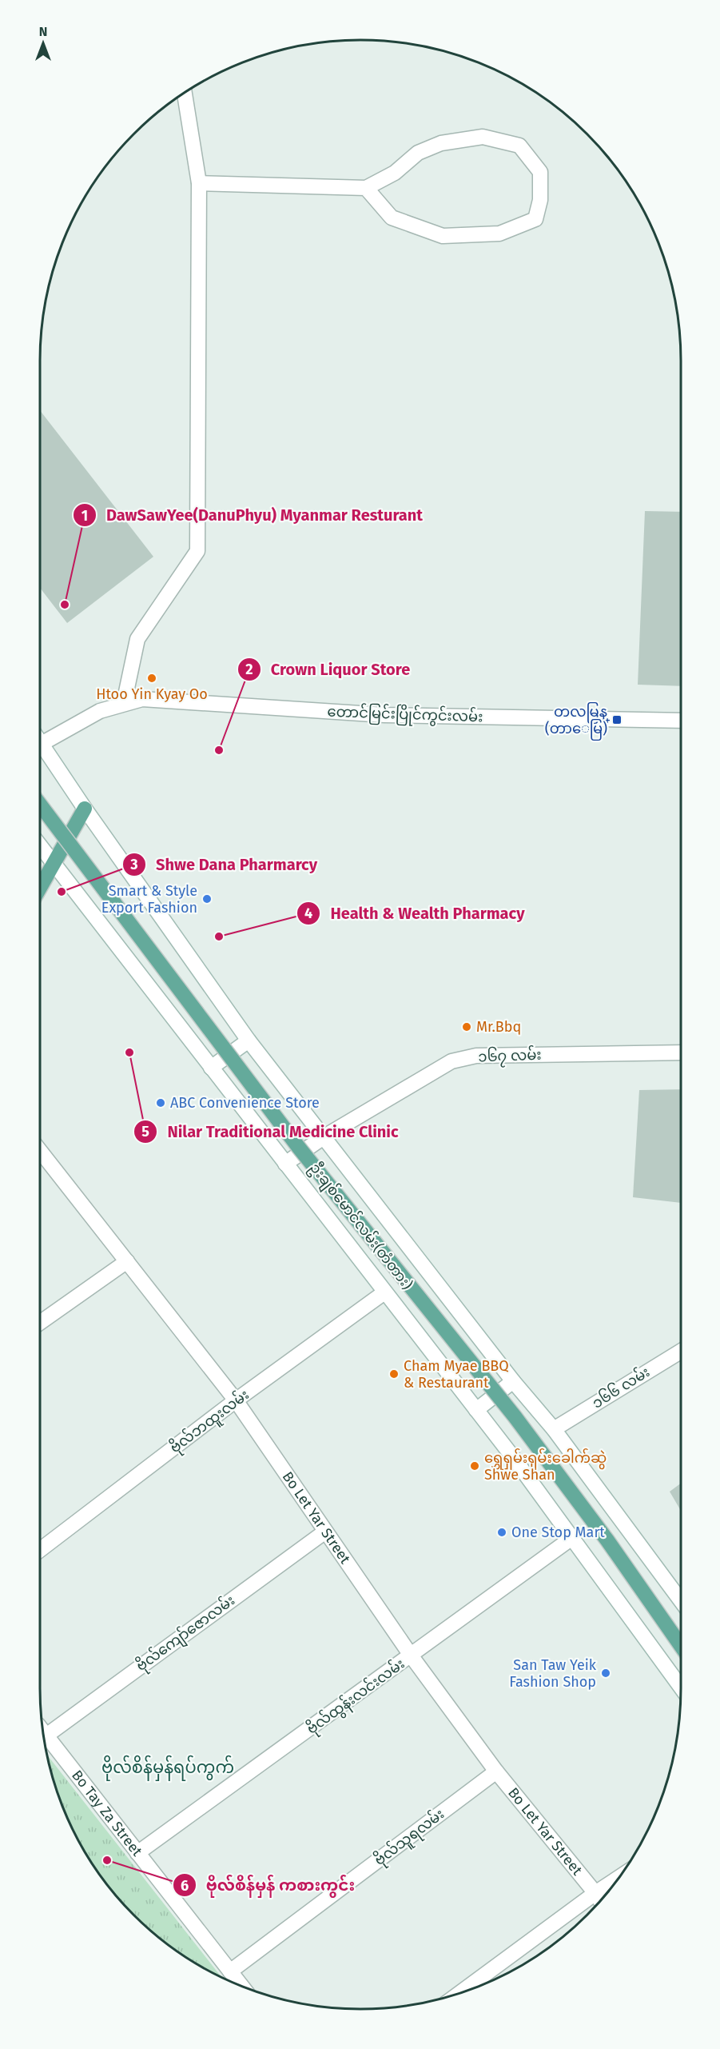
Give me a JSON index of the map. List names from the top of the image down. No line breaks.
{"streets":{"main road":["ဦးချစ်မောင်လမ်း(တံတား)"],"street":["တောင်မြင်းပြိုင်ကွင်းလမ်း","၁၆၇ လမ်း","၁၆၆ လမ်း","ဗိုလ်ဘထူးလမ်း","Bo Let Yar Street","ဗိုလ်ကျော်ဇောလမ်း","ဗိုလ်ထွန်းလင်းလမ်း","Bo Tay Za Street","ဗိုလ်သူရလမ်း"]},"crossings":[["ဗိုလ်ဘထူးလမ်း","Bo Let Yar Street"],["Bo Let Yar Street","ဗိုလ်ကျော်ဇောလမ်း"],["Bo Let Yar Street","ဗိုလ်ထွန်းလင်းလမ်း"],["Bo Let Yar Street","ဗိုလ်သူရလမ်း"],["ဗိုလ်ထွန်းလင်းလမ်း","Bo Tay Za Street"],["Bo Tay Za Street","ဗိုလ်သူရလမ်း"]],"districts":["ဗိုလ်စိန်မှန်ရပ်ကွက်"],"places":{"other":["DawSawYee(DanuPhyu) Myanmar Resturant","Htoo Yin Kyay Oo","Crown Liquor Store","Shwe Dana Pharmarcy","Smart & Style Export Fashion","Health & Wealth Pharmacy","Mr.Bbq","Nilar Traditional Medicine Clinic","ABC Convenience Store","Cham Myae BBQ & Restaurant","ရွှေရှမ်းရှမ်းခေါက်ဆွဲ Shwe Shan","One Stop Mart","San Taw Yeik Fashion Shop","ဗိုလ်စိန်မှန် ကစားကွင်း"],"transit":["တလမြန္ (တာေမြ)"]},"north":"top"}
